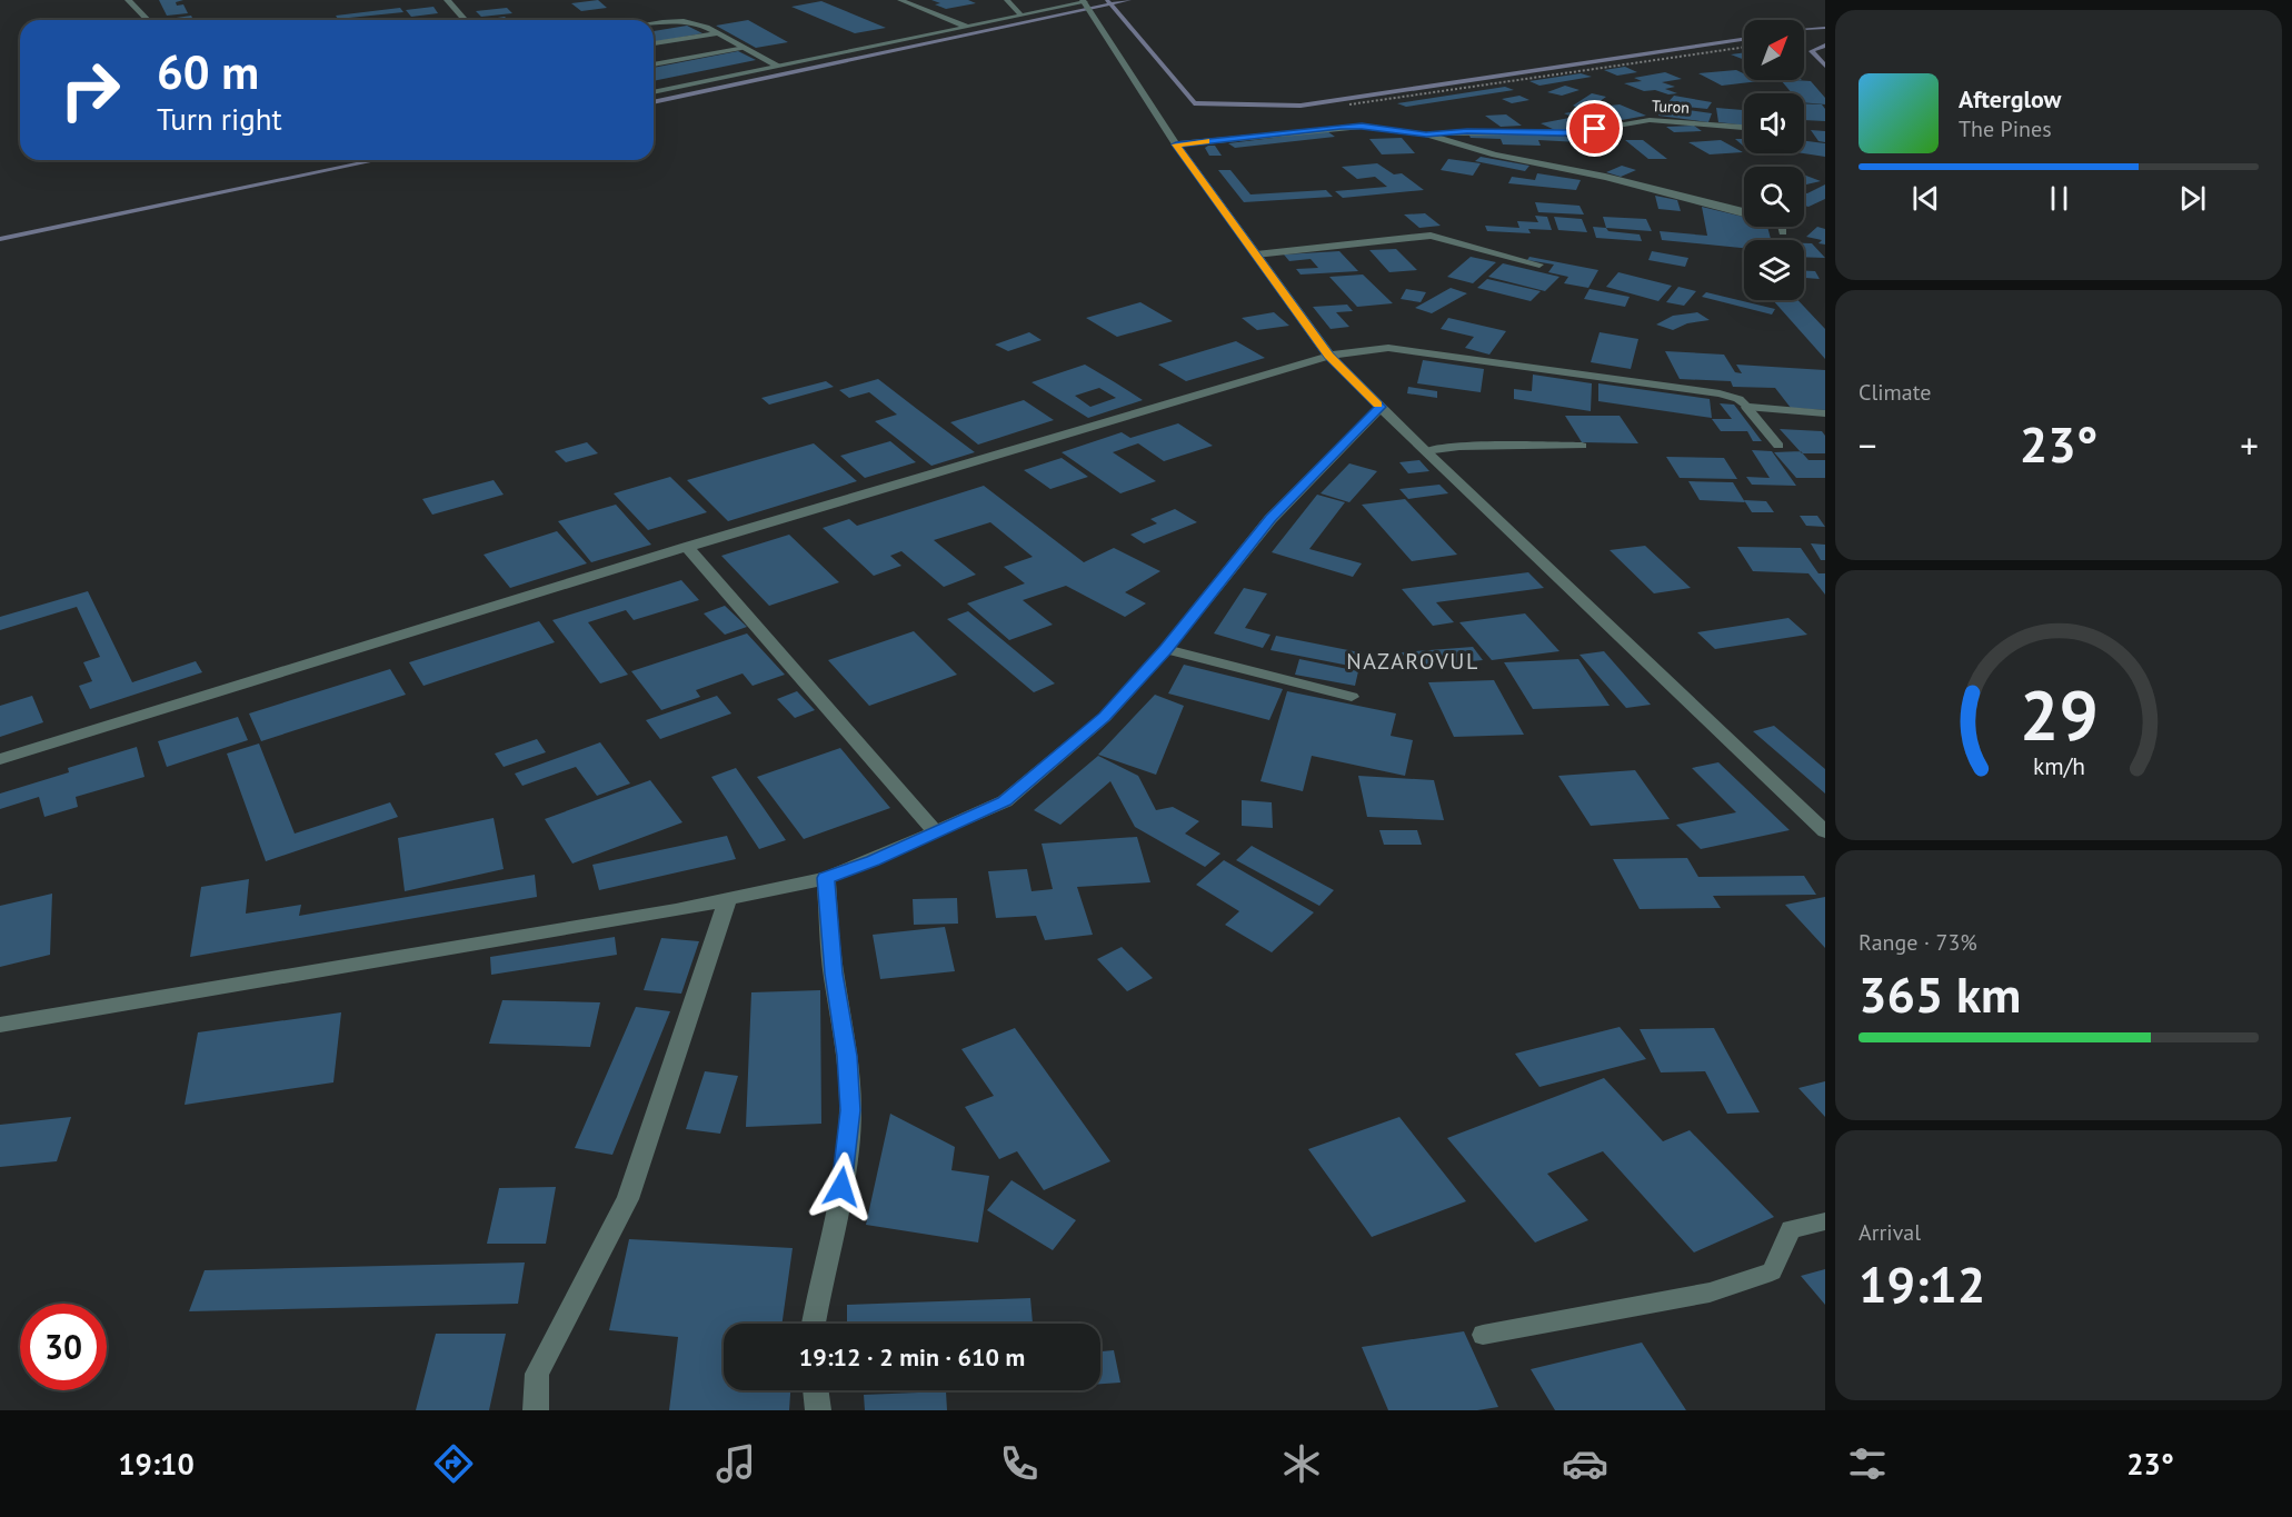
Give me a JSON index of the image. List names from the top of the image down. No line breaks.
{"streets":{"street":["Turon"]},"districts":["NAZAROVUL"],"north":"top right","page":{"turn":["60 m","Turn right"],"song":["Afterglow","The Pines"],"tile":["Climate",["Range · 73%","365 km"],["Arrival","19:12"]],"heat":["−","23°","+"],"limit":"30","trip":"19:12 · 2 min · 610 m","tabs":["19:10","23°"],"gauge":["29","km/h"]}}
